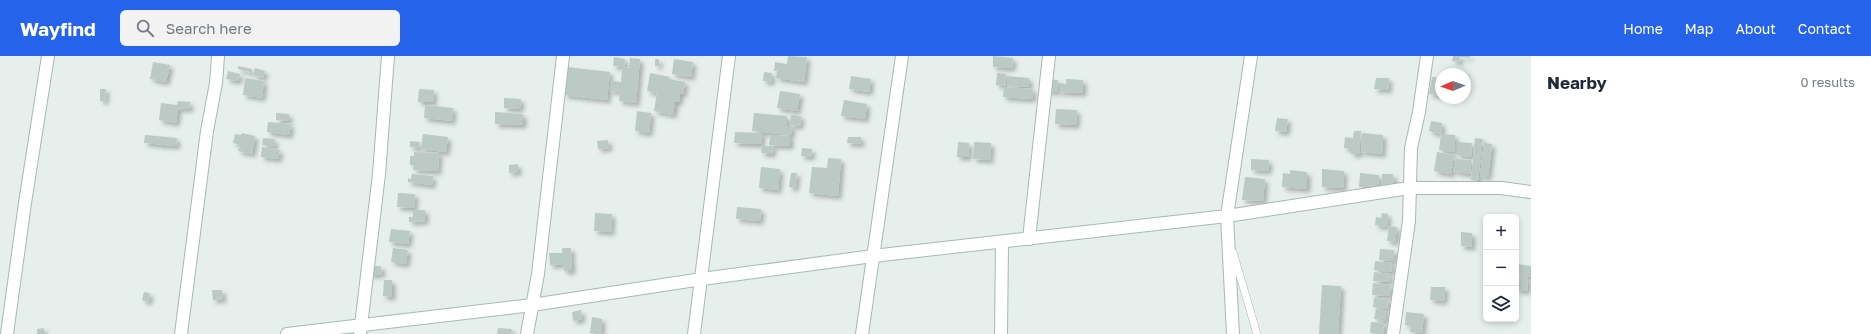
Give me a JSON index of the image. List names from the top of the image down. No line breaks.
{"north":"left","page":{"header":"Wayfind","search":"Search here","nav":["Home","Map","About","Contact"],"heading":["Nearby","0 results"],"map_buttons":["+","−"]}}
